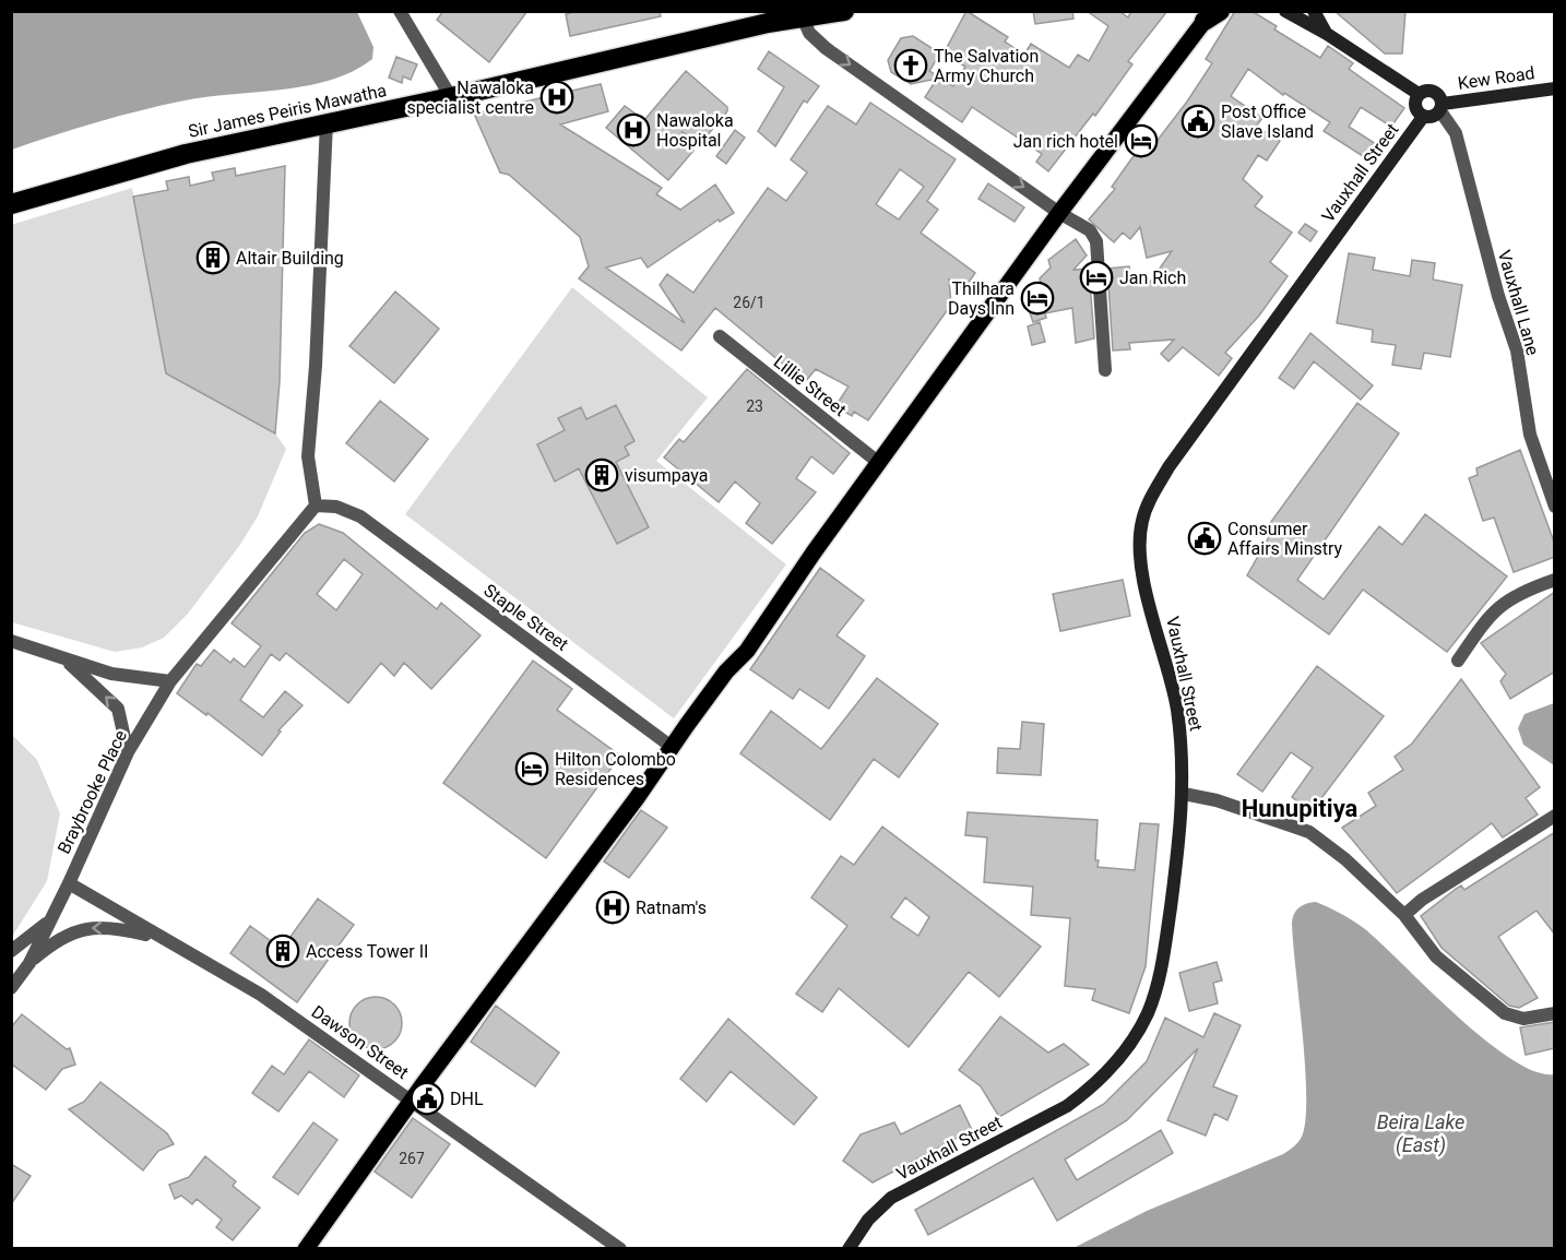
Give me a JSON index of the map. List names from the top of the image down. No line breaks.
{"streets":{"highway":["Sir James Peiris Mawatha"],"street":["Kew Road","Vauxhall Street","Vauxhall Lane","Lillie Street","Staple Street","Braybrooke Place","Dawson Street"]},"crossings":[["Kew Road","Vauxhall Street"],["Kew Road","Vauxhall Lane"],["Vauxhall Street","Vauxhall Lane"],["Staple Street","Braybrooke Place"],["Braybrooke Place","Dawson Street"]],"districts":["Hunupitiya"],"water":["Beira Lake (East)"],"places":{"church":["The Salvation Army Church"],"hospital":["Nawaloka specialist centre","Nawaloka Hospital","Ratnam's"],"public building":["Post Office Slave Island","Consumer Affairs Minstry","DHL"],"hotel":["Jan rich hotel","Jan Rich","Thilhara Days Inn","Hilton Colombo Residences"],"building":["Altair Building","visumpaya","Access Tower II"]},"house_numbers":["26/1","23","267"]}
